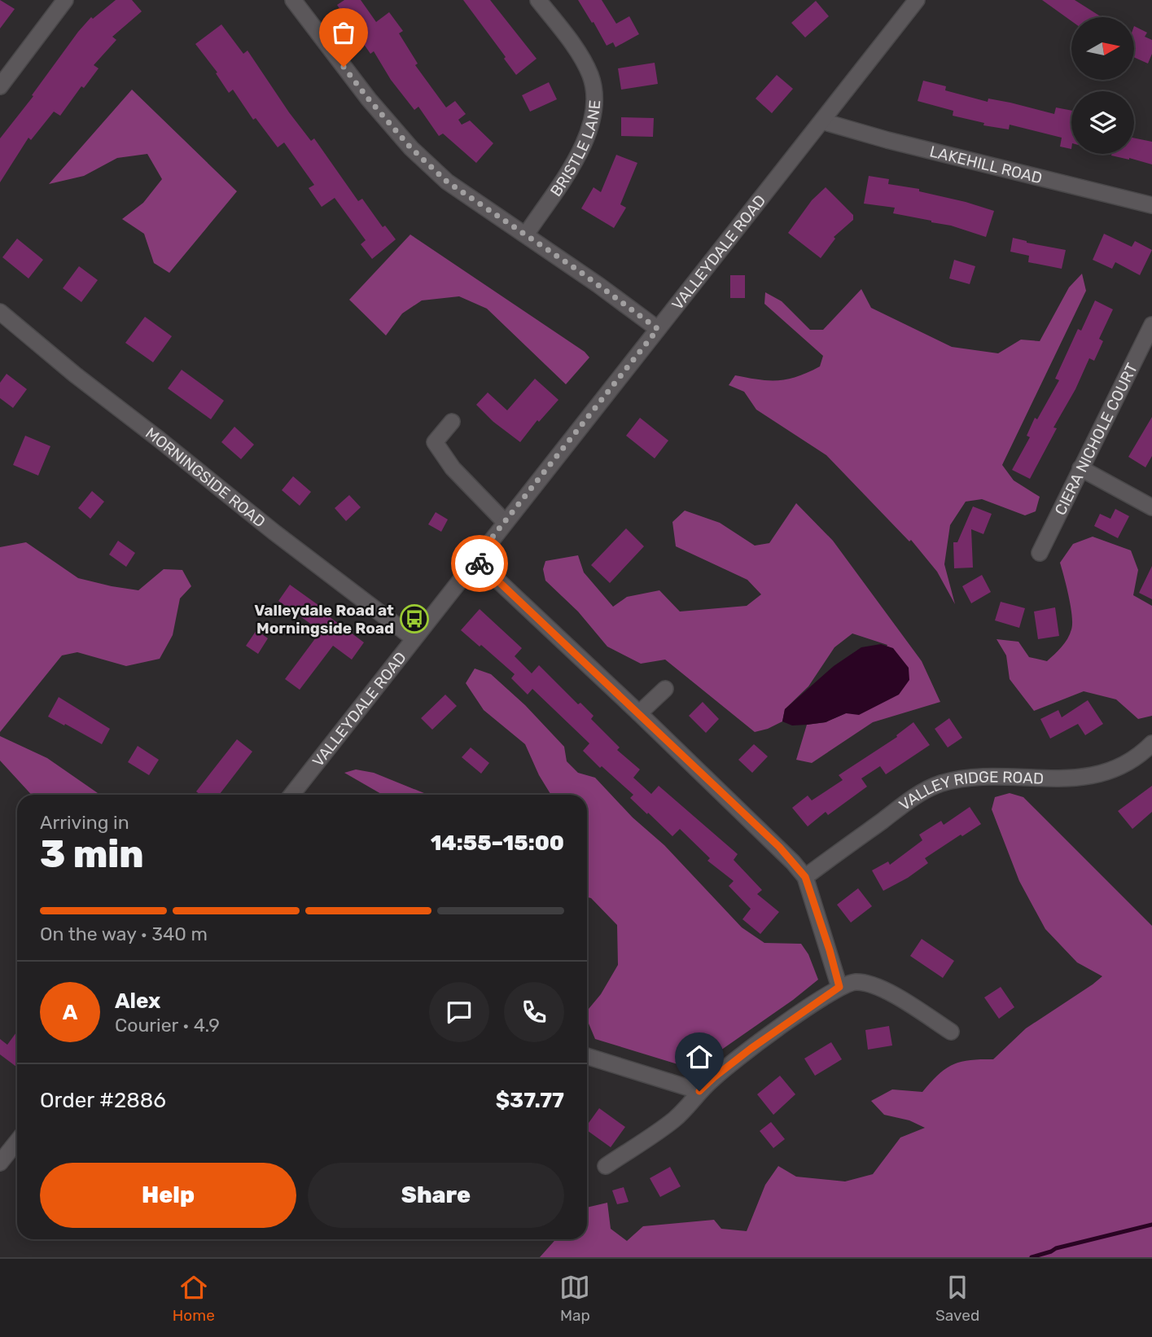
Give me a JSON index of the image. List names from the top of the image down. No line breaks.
{"streets":{"street":["BRISTLE LANE","LAKEHILL ROAD","VALLEYDALE ROAD","CIERA NICHOLE COURT","MORNINGSIDE ROAD","VALLEY RIDGE ROAD"]},"crossings":[["LAKEHILL ROAD","VALLEYDALE ROAD"],["VALLEYDALE ROAD","MORNINGSIDE ROAD"]],"places":{"bus stop":["Valleydale Road at Morningside Road"]},"north":"right","page":{"heading":["3 min","Arriving in","14:55–15:00"],"panel":["Alex","Courier · 4.9","Order #2886","$37.77"],"bar":"On the way · 340 m","round":"A","buttons":["Help","Share"],"tabs":["Home","Map","Saved"]}}
